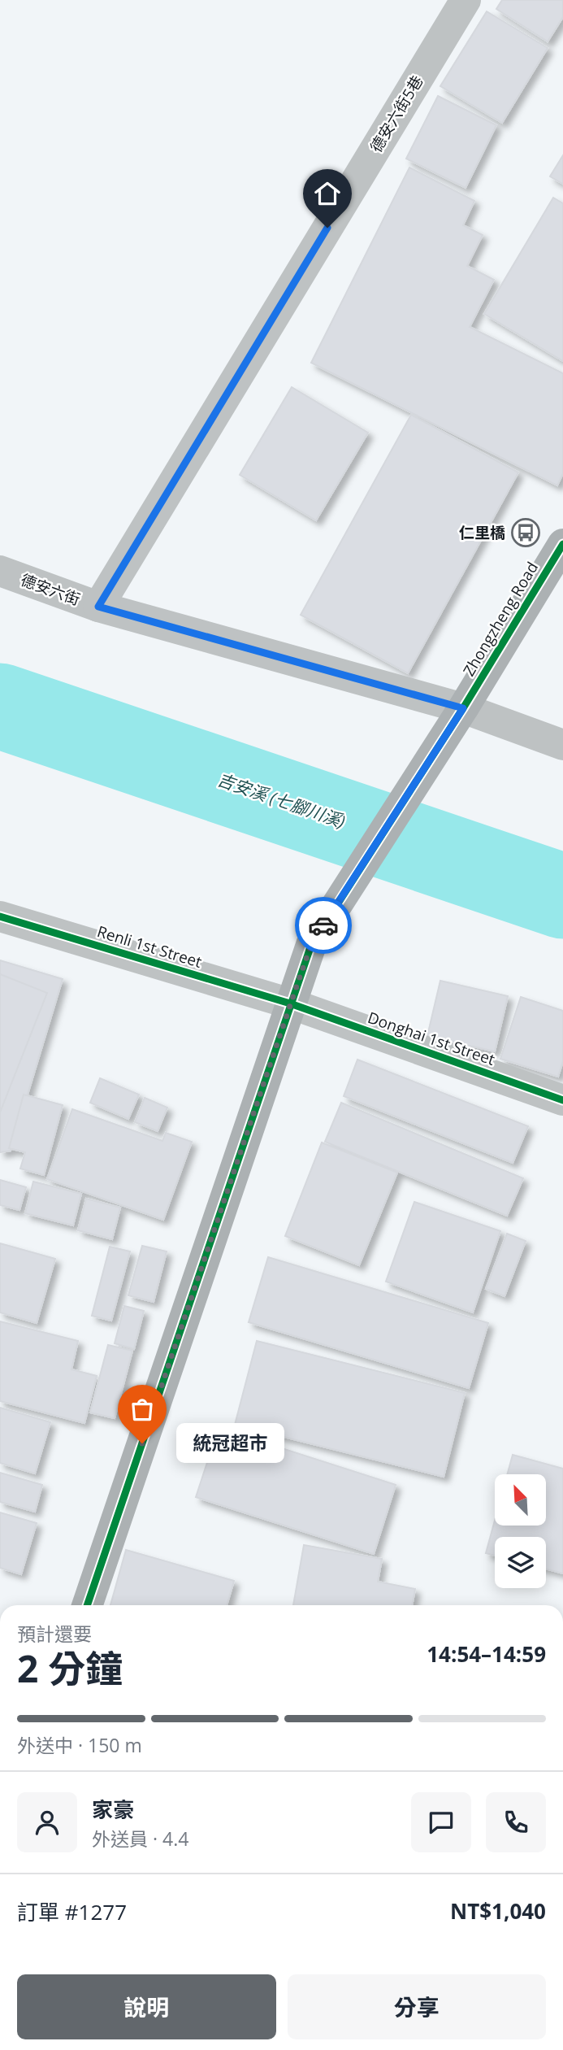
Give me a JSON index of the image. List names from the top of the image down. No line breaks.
{"streets":{"main road":["Zhongzheng Road"],"street":["德安六街5巷","德安六街","Renli 1st Street","Donghai 1st Street"]},"crossings":[["德安六街5巷","德安六街"],["德安六街","Zhongzheng Road"],["Zhongzheng Road","Renli 1st Street"],["Zhongzheng Road","Donghai 1st Street"],["Renli 1st Street","Donghai 1st Street"]],"water":["吉安溪 (七腳川溪)"],"places":{"bus stop":["仁里橋"],"other":["統冠超市"]},"north":"top left","page":{"bubble":"統冠超市","heading":["2 分鐘","預計還要","14:54–14:59"],"panel":["家豪","外送員 · 4.4","訂單 #1277","NT$1,040"],"bar":"外送中 · 150 m","buttons":["說明","分享"]}}
